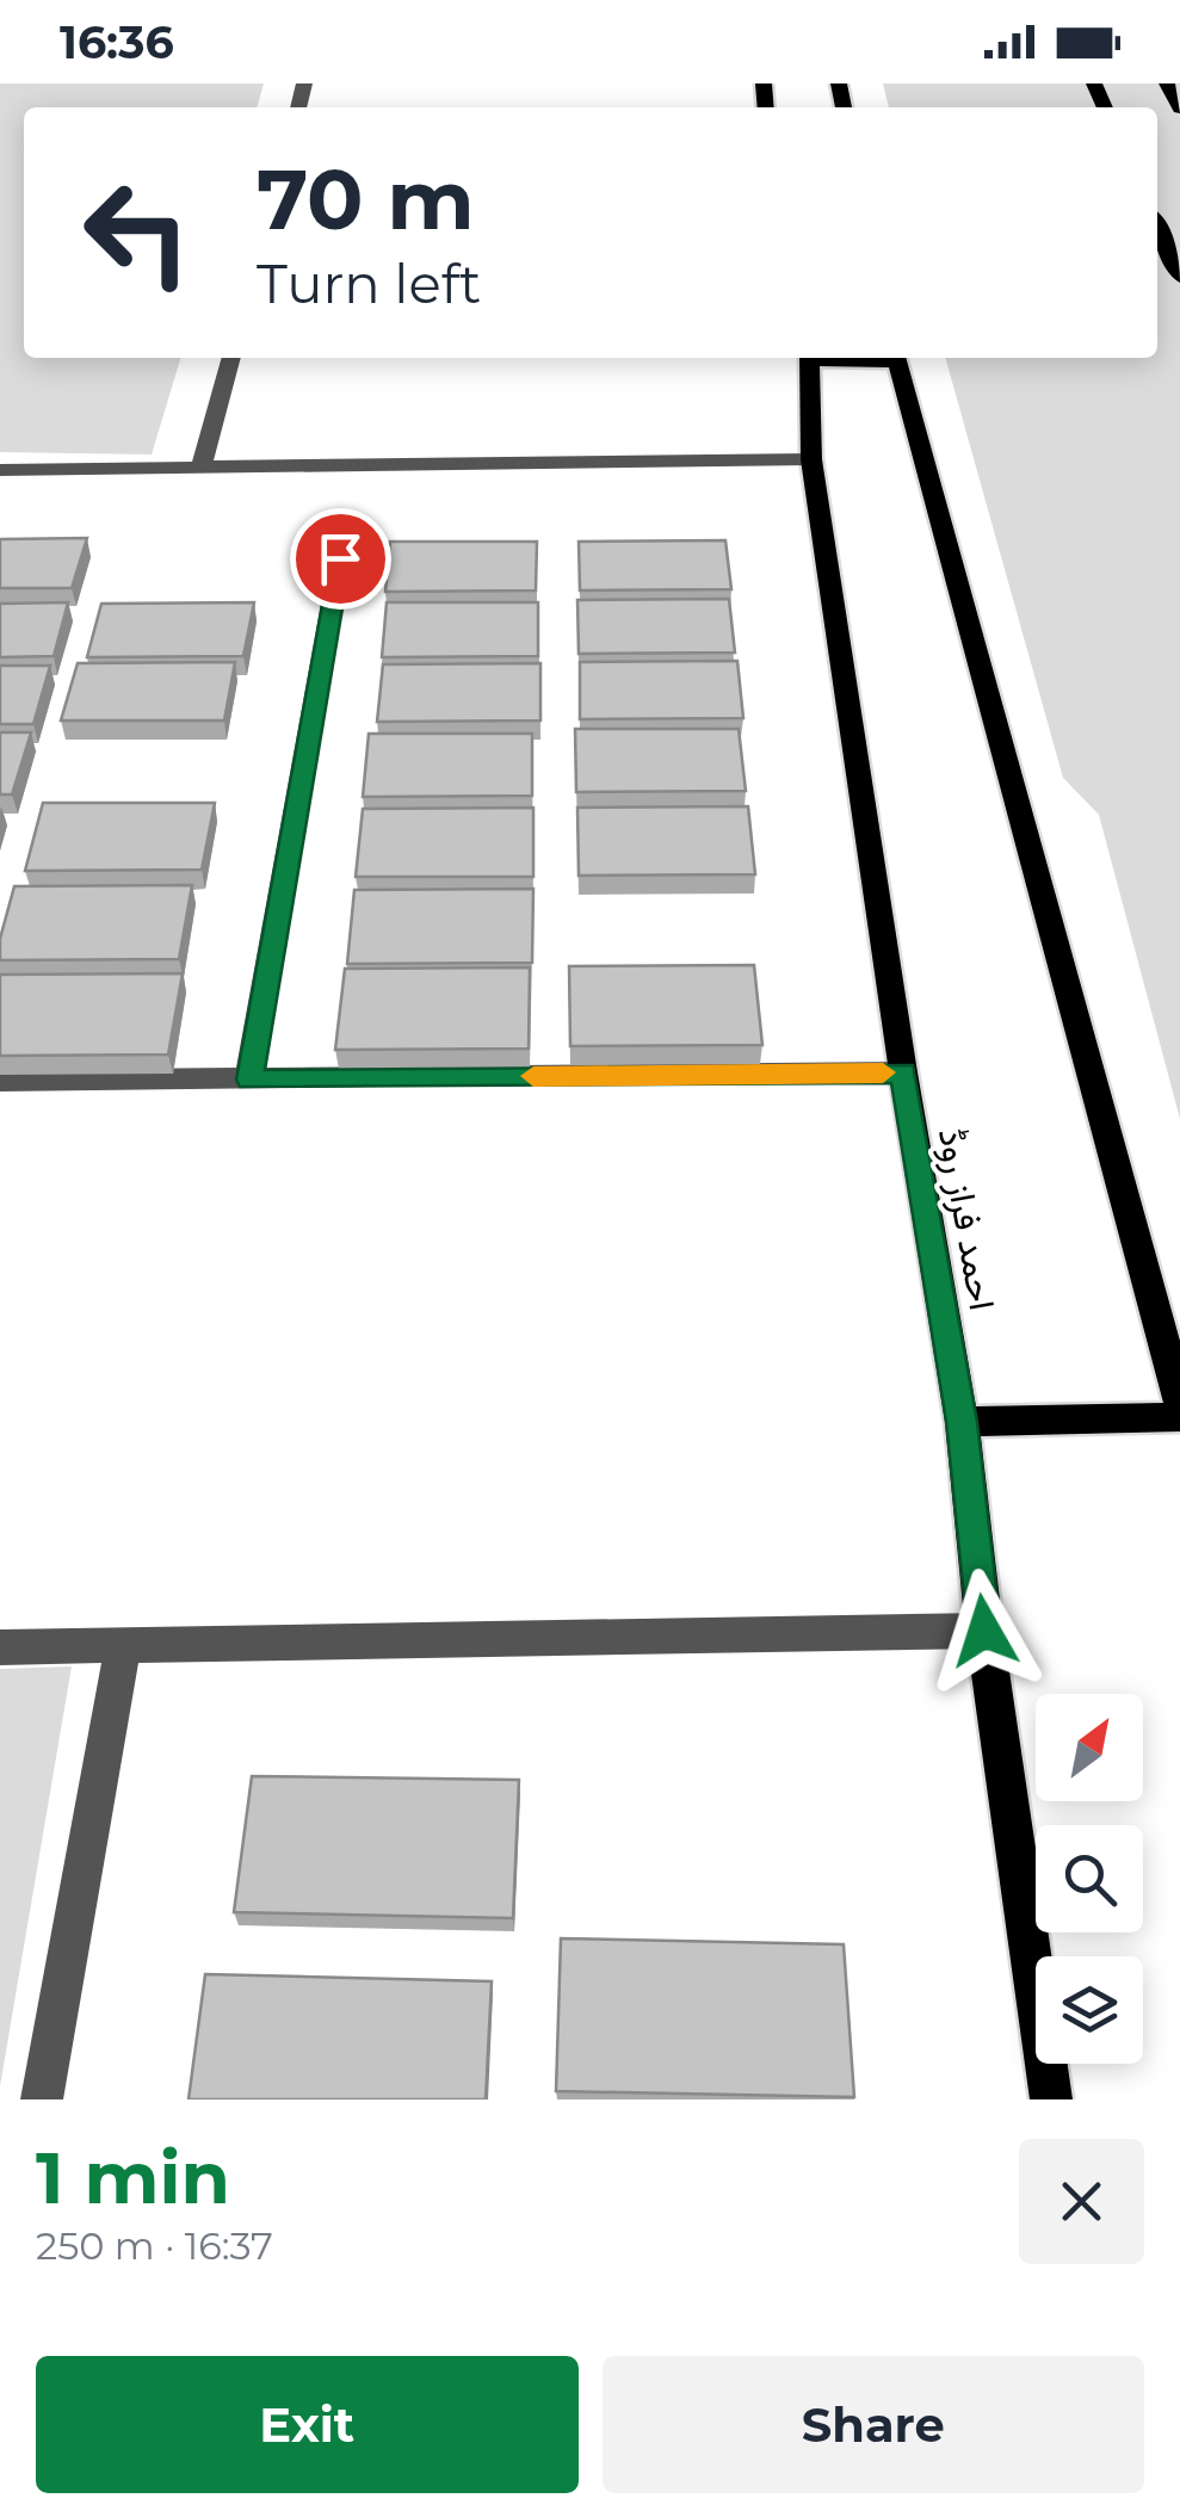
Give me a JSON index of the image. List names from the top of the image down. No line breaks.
{"streets":{"main road":["احمد فراز روڈ"]},"north":"top right","page":{"status":"16:36","turn":["70 m","Turn left"],"heading":["1 min","250 m · 16:37"],"buttons":["Exit","Share"]}}
